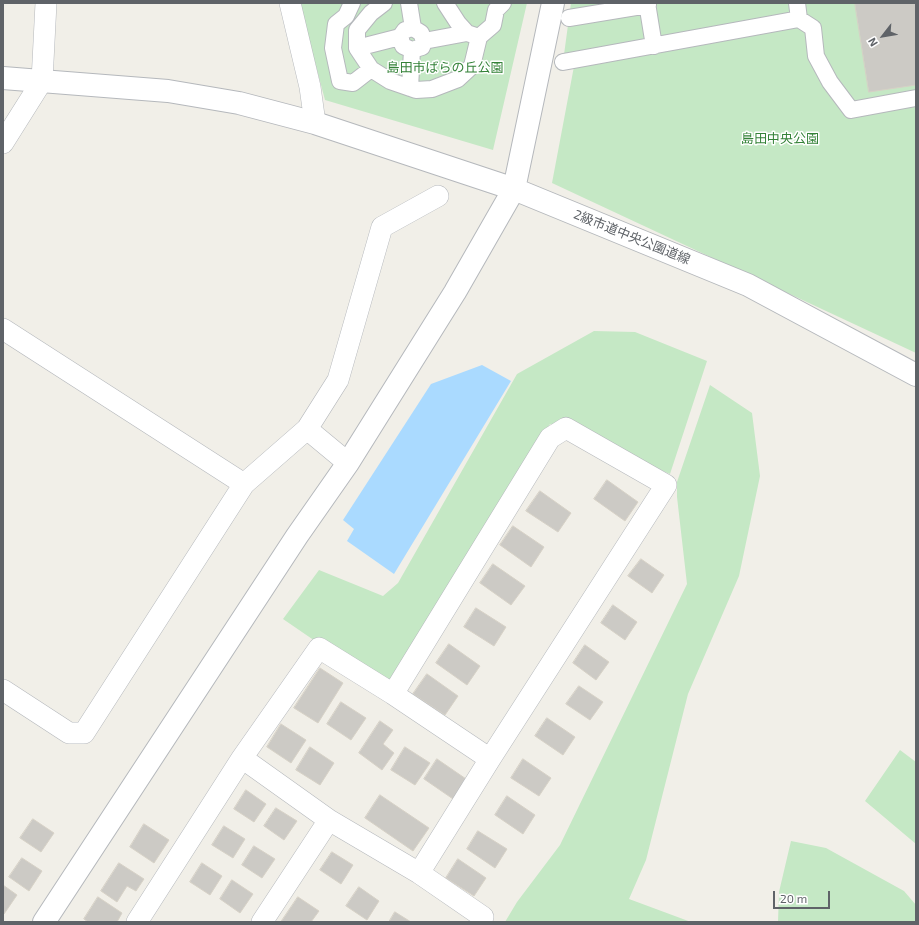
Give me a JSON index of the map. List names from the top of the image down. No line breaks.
{"streets":{"street":["2級市道中央公園道線"]},"parks":["島田市ばらの丘公園","島田中央公園"],"scale_bar":"20 m","north":"bottom left"}
